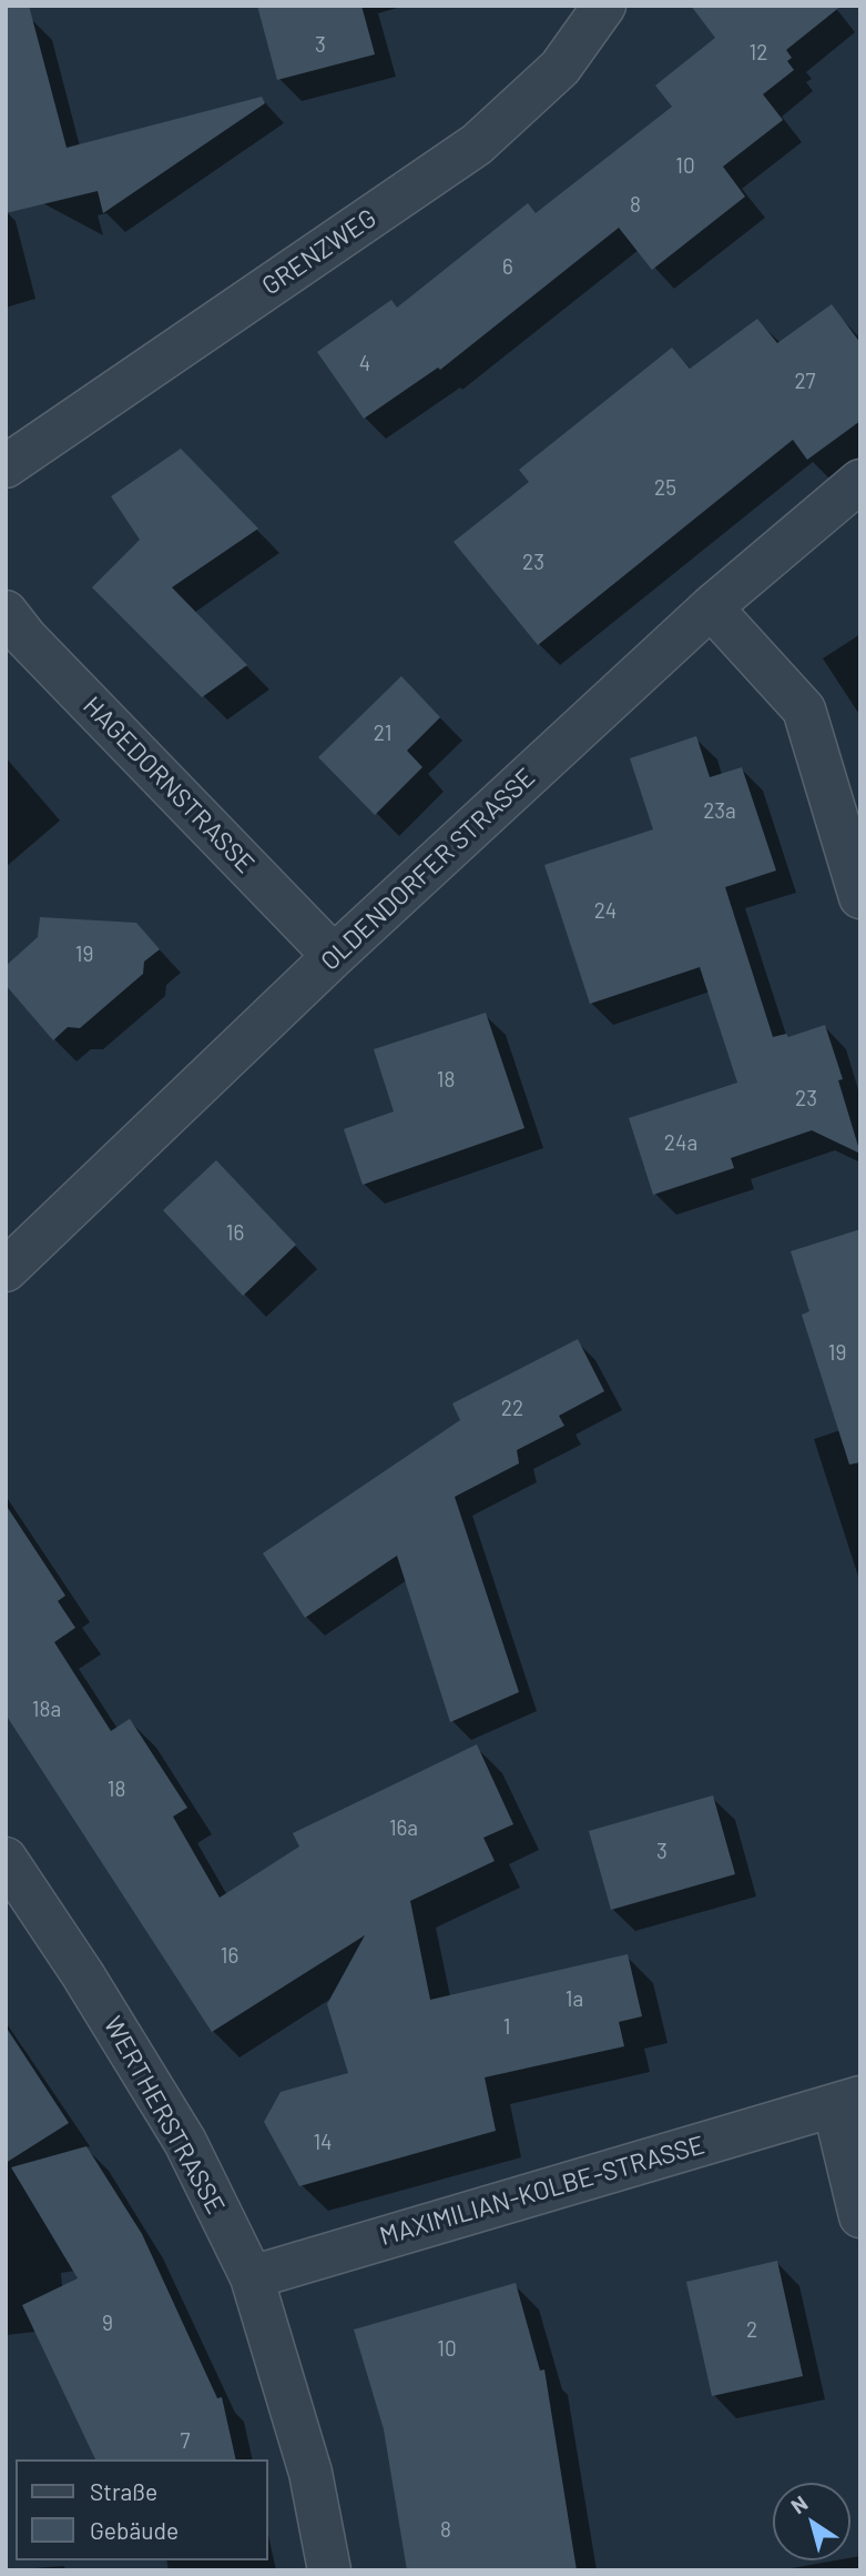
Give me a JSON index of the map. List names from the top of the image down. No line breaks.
{"streets":{"street":["GRENZWEG","HAGEDORNSTRASSE","OLDENDORFER STRASSE","WERTHERSTRASSE","MAXIMILIAN-KOLBE-STRASSE"]},"crossings":[["HAGEDORNSTRASSE","OLDENDORFER STRASSE"],["WERTHERSTRASSE","MAXIMILIAN-KOLBE-STRASSE"]],"house_numbers":["3","12","10","8","6","4","27","25","23","21","23a","24","19","18","23","24a","16","19","22","18a","18","16a","3","16","1a","1","14","9","2","10","7","8"],"legend":["Straße","Gebäude"],"north":"top left"}
